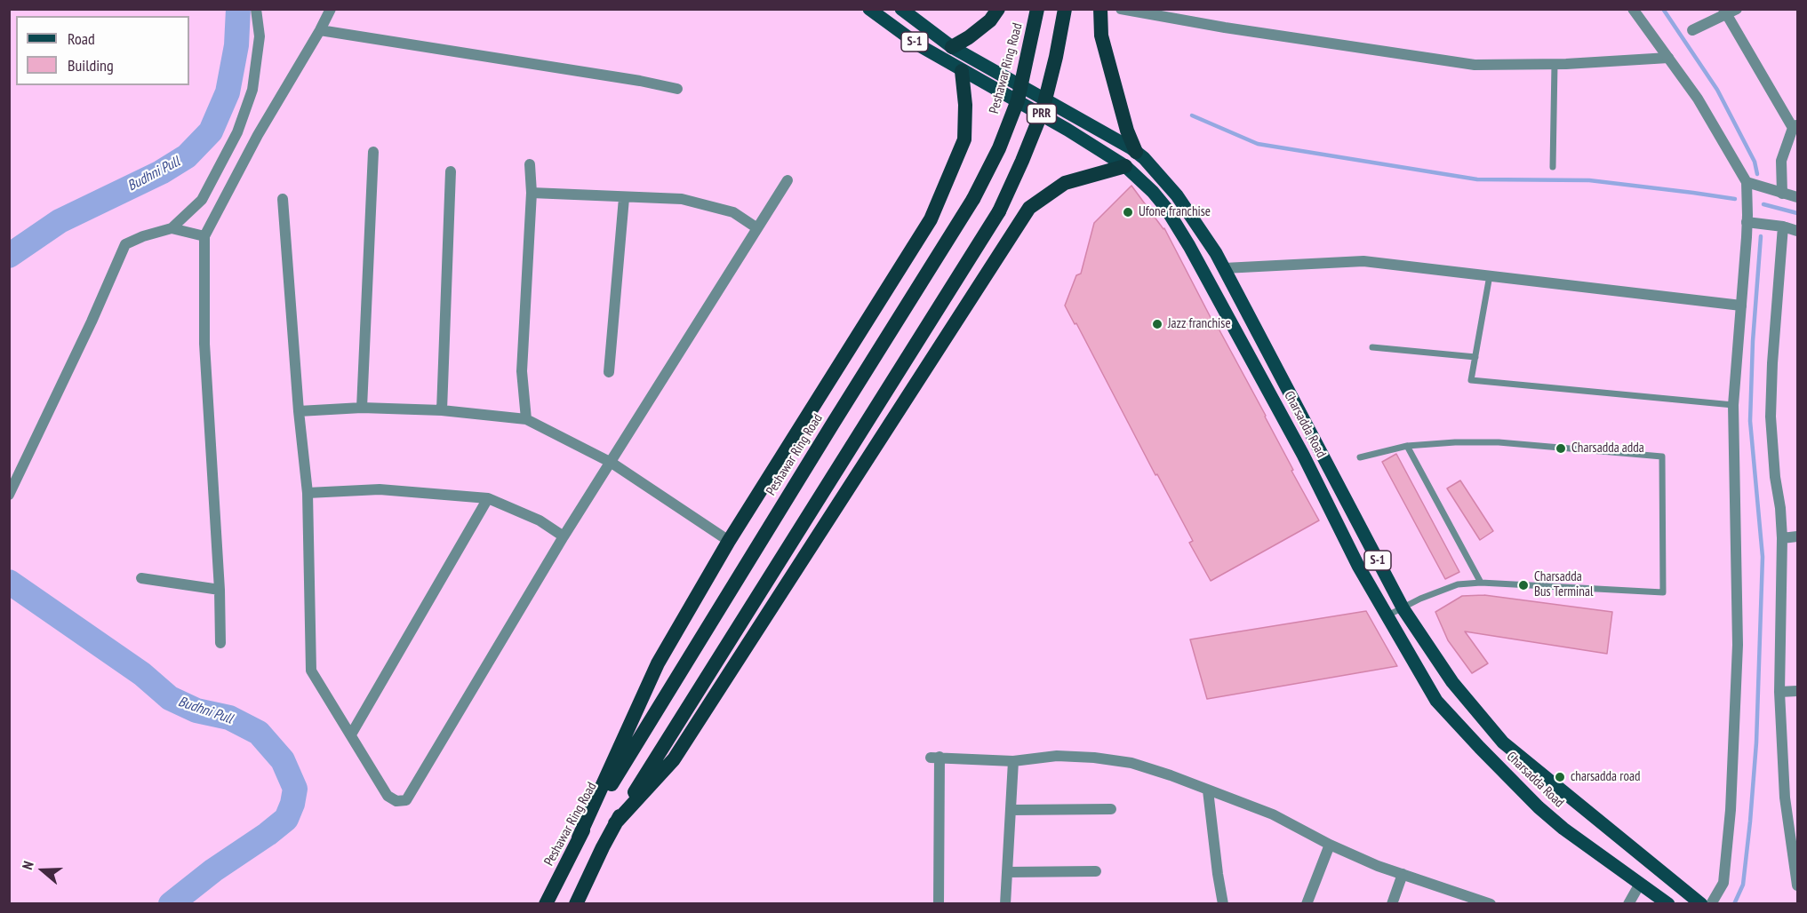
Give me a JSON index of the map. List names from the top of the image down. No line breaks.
{"streets":{"highway":["Peshawar Ring Road","PRR"],"main road":["S-1","Charsadda Road"]},"water":["Budhni Pull"],"places":["Ufone franchise","Jazz franchise","Charsadda adda","Charsadda Bus Terminal","charsadda road"],"legend":["Road","Building"],"north":"left"}
